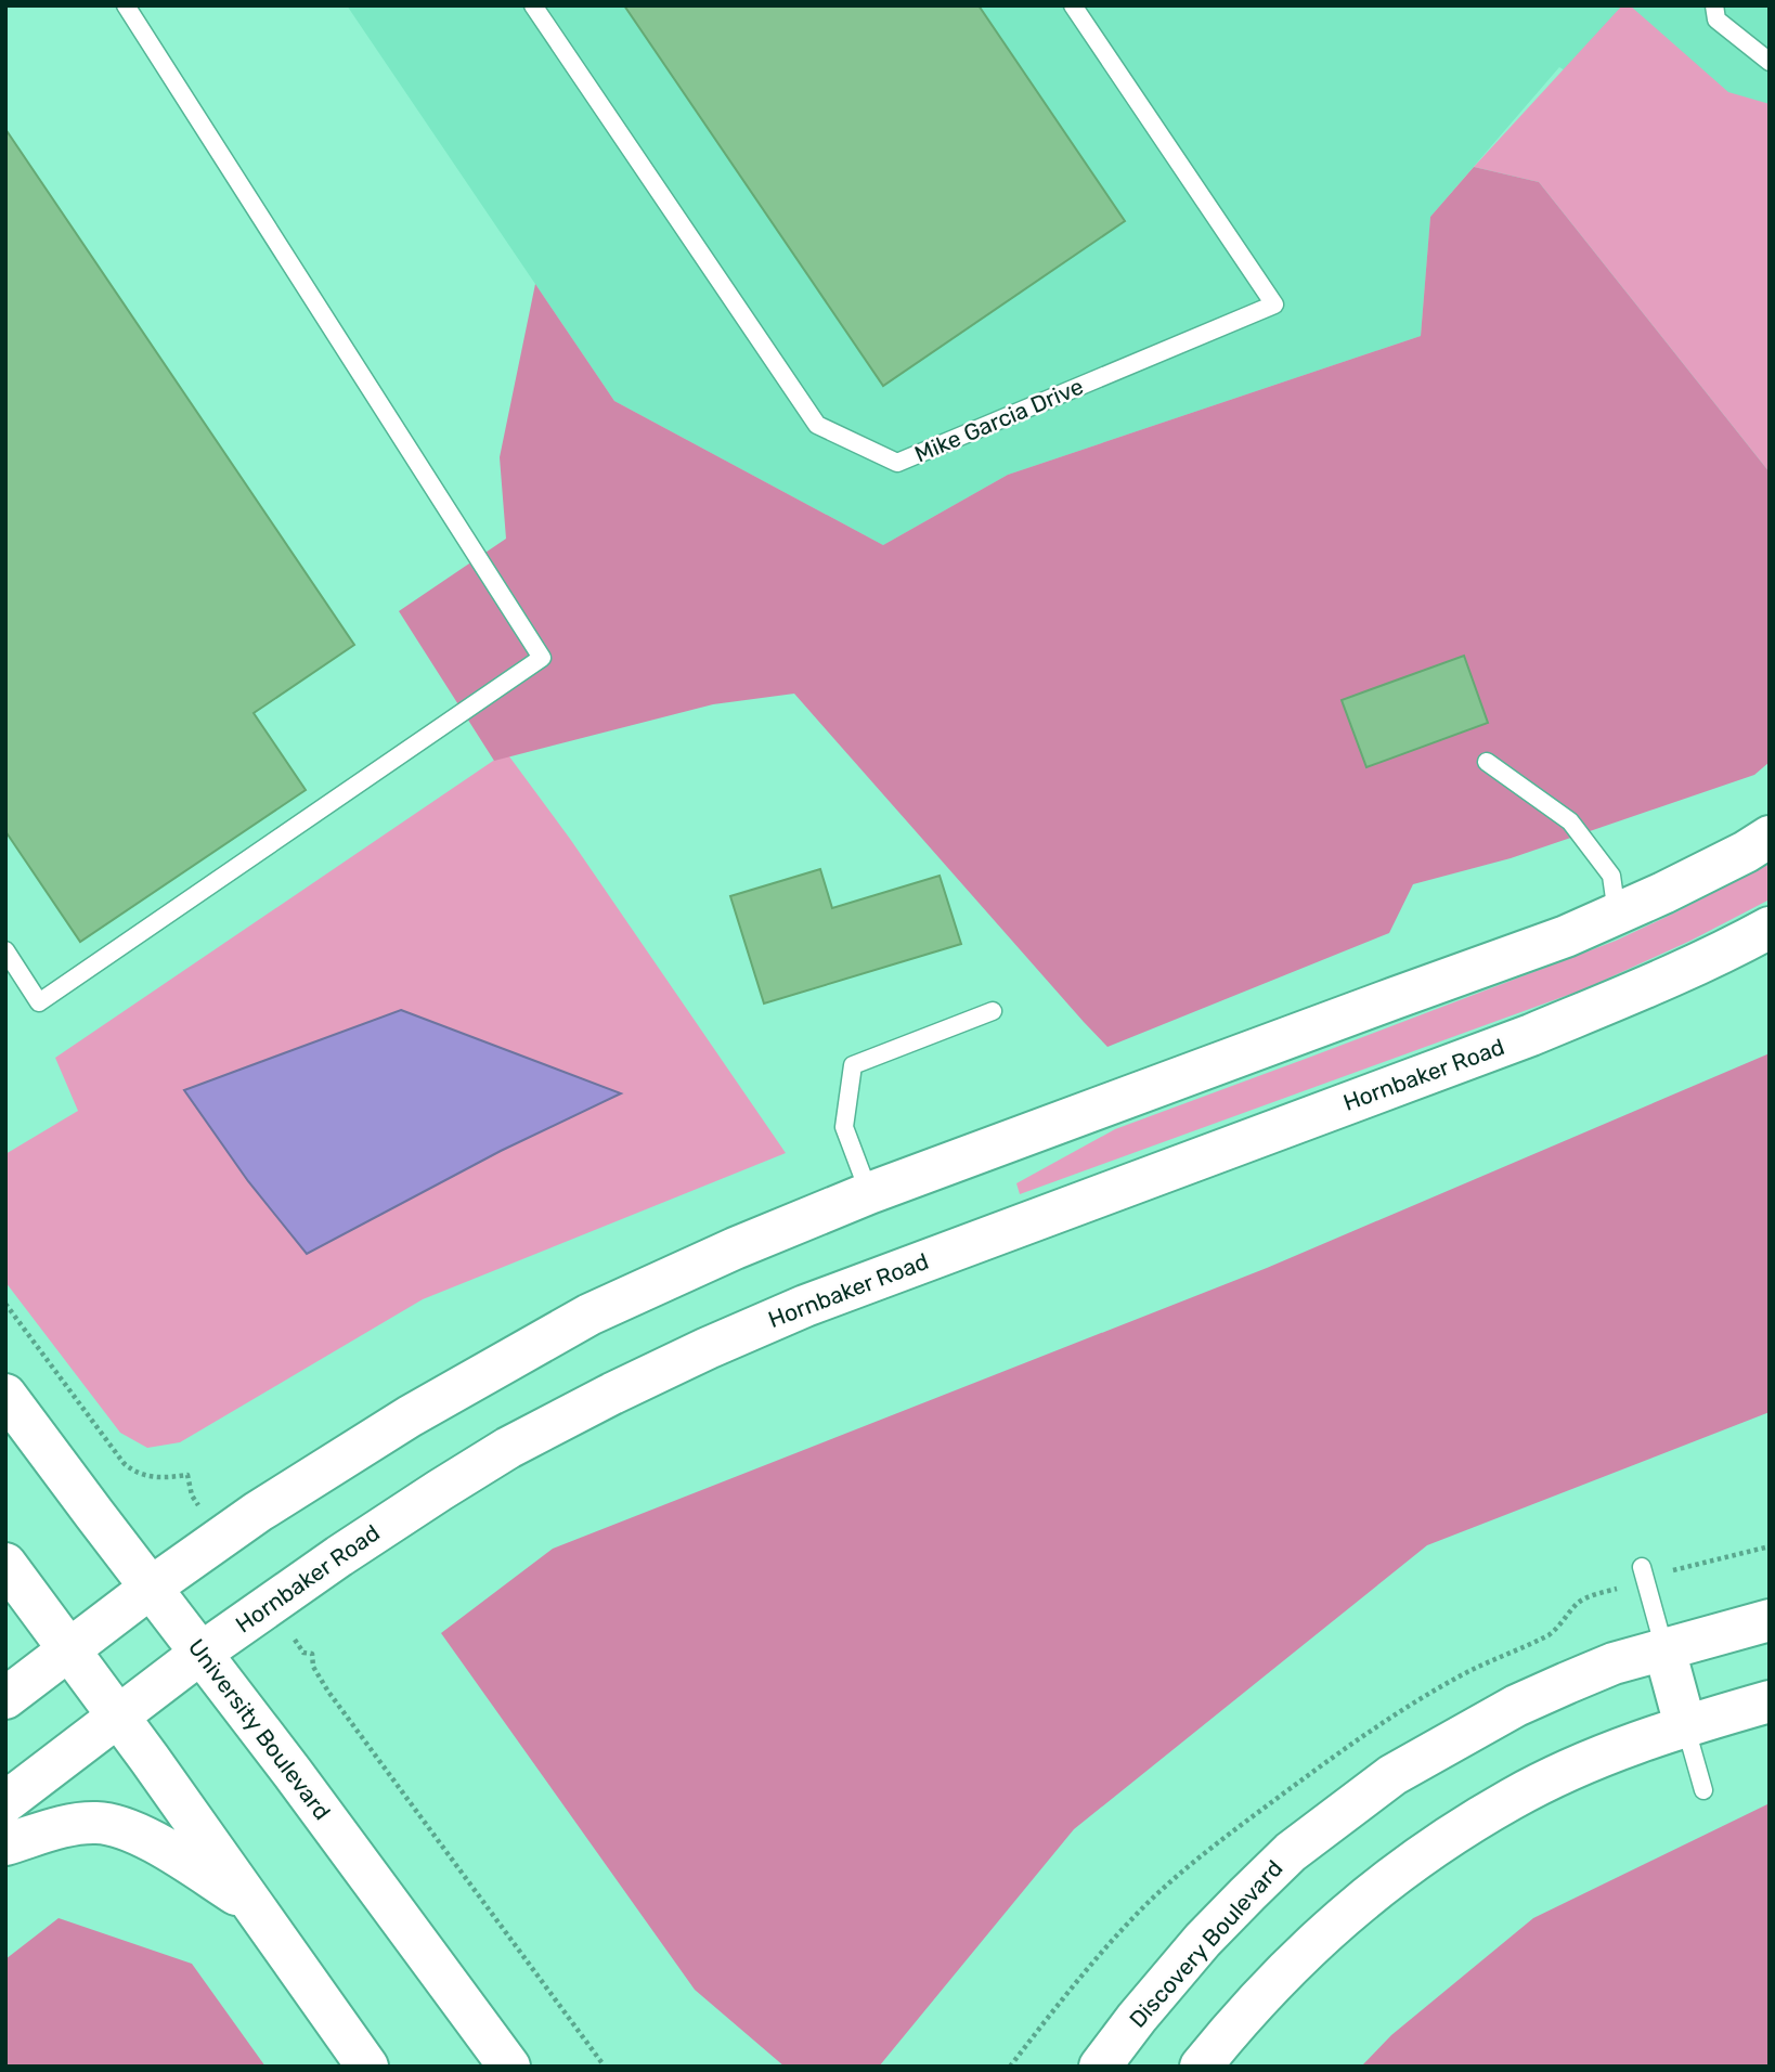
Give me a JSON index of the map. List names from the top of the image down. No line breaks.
{"streets":{"main road":["Hornbaker Road","University Boulevard","Discovery Boulevard"],"lane":["Mike Garcia Drive"]},"crossings":[["Hornbaker Road","University Boulevard"]]}
